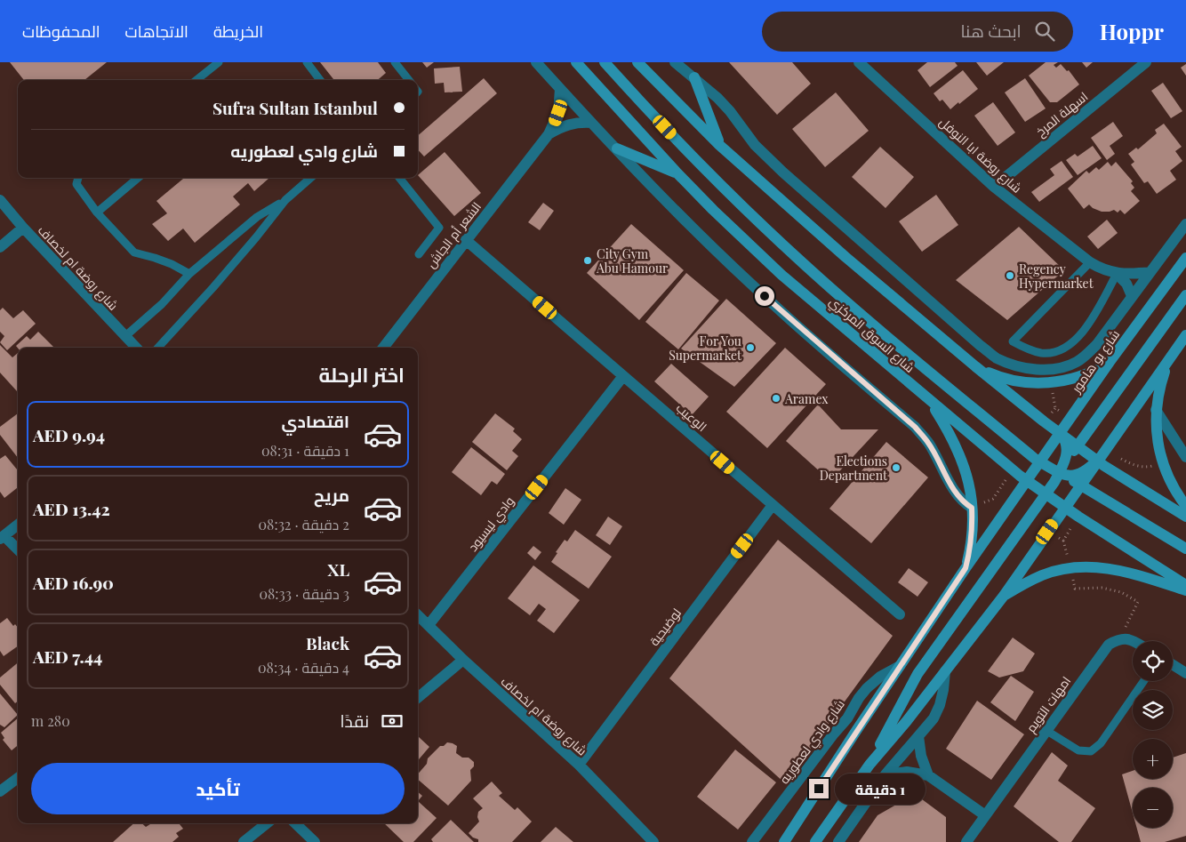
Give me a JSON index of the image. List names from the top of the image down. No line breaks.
{"streets":{"main road":["شارع السوق المركزي","شارع بو هامور","شارع وادي لعطوريه"],"street":["اسهلة المرخ","شارع روضة ابا النوفل","الشعر أم الجاش","شارع روضة ام لخصاف","الوعيب","وادي ليسيود","لوضيحية","امهات التويم"]},"crossings":[["اسهلة المرخ","شارع روضة ابا النوفل"],["شارع روضة ابا النوفل","شارع بو هامور"],["الشعر أم الجاش","الوعيب"],["شارع روضة ام لخصاف","وادي ليسيود"],["شارع روضة ام لخصاف","لوضيحية"],["شارع السوق المركزي","شارع بو هامور"],["شارع السوق المركزي","شارع وادي لعطوريه"],["شارع بو هامور","شارع وادي لعطوريه"],["الوعيب","وادي ليسيود"],["الوعيب","لوضيحية"]],"places":["City Gym Abu Hamour","Regency Hypermarket","For You Supermarket","Aramex","Elections Department"],"page":{"header":"Hoppr","search":"ابحث هنا","nav":["الخريطة","الاتجاهات","المحفوظات"],"banner":["Sufra Sultan Istanbul","شارع وادي لعطوريه"],"heading":"اختر الرحلة","list":[{"name":"اقتصادي","note":"1 دقيقة · 08:31","value":"AED 9.94"},{"name":"مريح","note":"2 دقيقة · 08:32","value":"AED 13.42"},{"name":"XL","note":"3 دقيقة · 08:33","value":"AED 16.90"},{"name":"Black","note":"4 دقيقة · 08:34","value":"AED 7.44"}],"map_buttons":["+","−"],"pay":["نقدًا","280 m"],"buttons":"تأكيد","bubble":"1 دقيقة"}}
